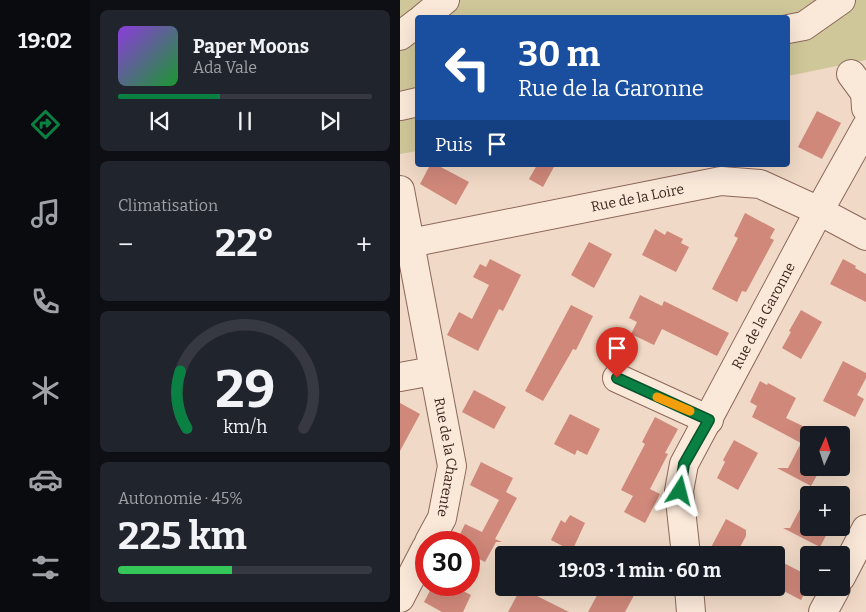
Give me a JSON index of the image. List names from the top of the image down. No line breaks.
{"streets":{"street":["Rue de la Loire","Rue de la Garonne","Rue de la Charente"]},"crossings":[["Rue de la Loire","Rue de la Garonne"],["Rue de la Loire","Rue de la Charente"]],"north":"top","page":{"tabs":"19:02","turn":["30 m","Rue de la Garonne"],"song":["Paper Moons","Ada Vale"],"then":"Puis","tile":["Climatisation",["Autonomie · 45%","225 km"]],"heat":["−","22°","+"],"map_buttons":["+","−"],"limit":"30","trip":"19:03 · 1 min · 60 m","gauge":["29","km/h"]}}
